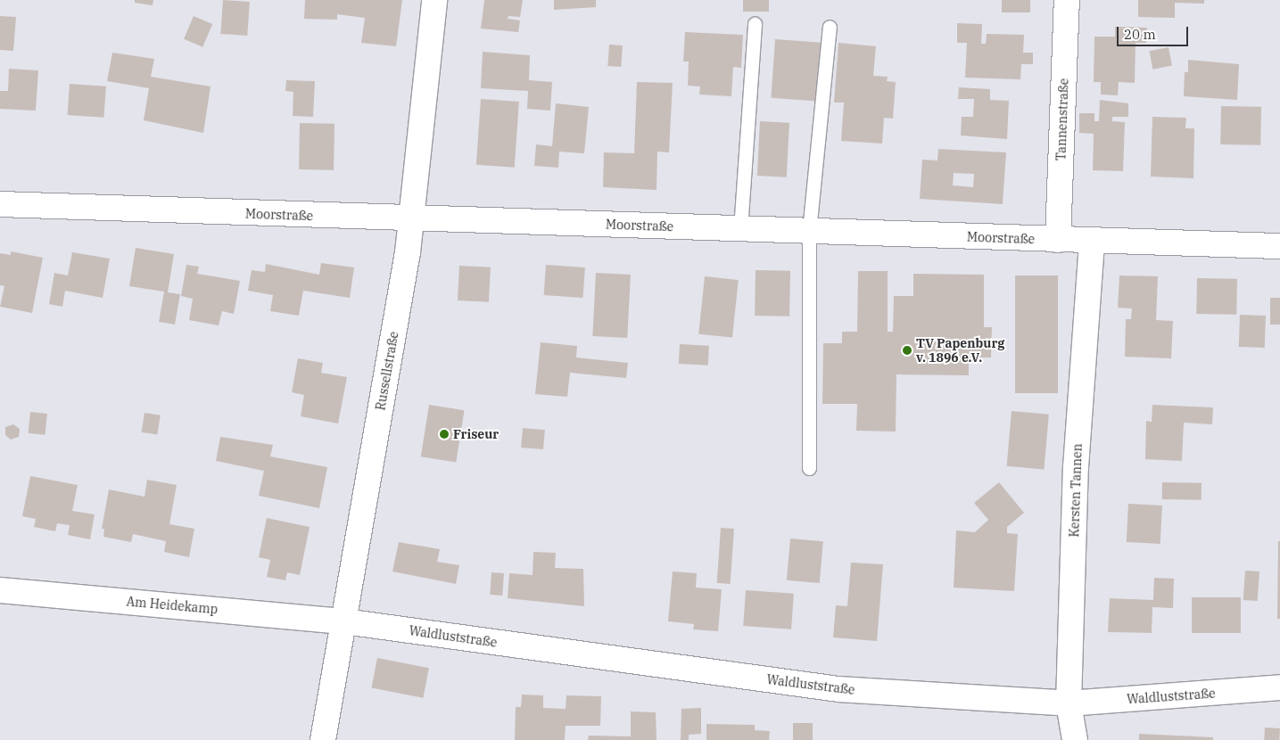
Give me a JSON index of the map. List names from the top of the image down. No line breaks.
{"streets":{"street":["Tannenstraße","Moorstraße","Russellstraße","Kersten Tannen","Am Heidekamp","Waldluststraße"]},"crossings":[["Tannenstraße","Moorstraße"],["Moorstraße","Russellstraße"],["Moorstraße","Kersten Tannen"],["Russellstraße","Am Heidekamp"],["Russellstraße","Waldluststraße"],["Kersten Tannen","Waldluststraße"],["Am Heidekamp","Waldluststraße"]],"places":["TV Papenburg v. 1896 e.V.","Friseur"],"scale_bar":"20 m"}
